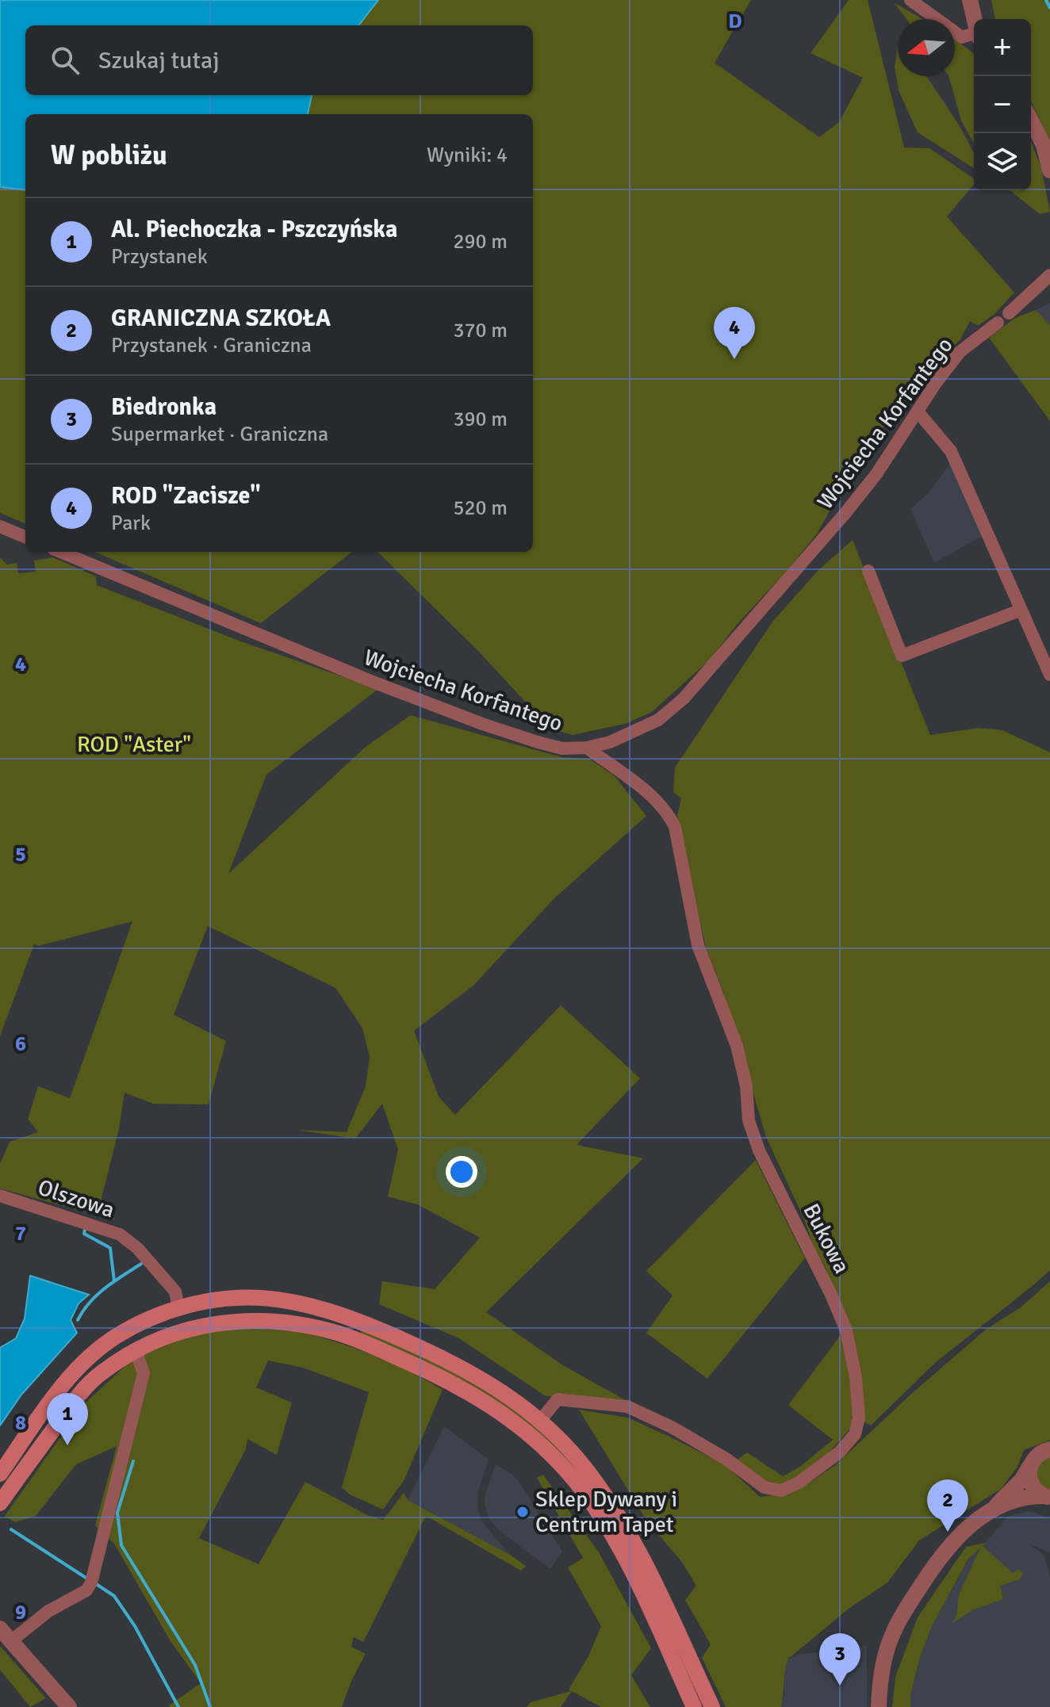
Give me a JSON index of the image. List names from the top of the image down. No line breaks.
{"streets":{"street":["Wojciecha Korfantego","Olszowa","Bukowa"]},"crossings":[["Wojciecha Korfantego","Bukowa"]],"parks":["ROD \"Aster\""],"places":["Sklep Dywany i Centrum Tapet"],"north":"left","page":{"map_buttons":["+","−"],"search":"Szukaj tutaj","heading":["W pobliżu","Wyniki: 4"],"list":[{"mark":"1","name":"Al. Piechoczka - Pszczyńska","note":"Przystanek","value":"290 m"},{"mark":"2","name":"GRANICZNA SZKOŁA","note":"Przystanek · Graniczna","value":"370 m"},{"mark":"3","name":"Biedronka","note":"Supermarket · Graniczna","value":"390 m"},{"mark":"4","name":"ROD \"Zacisze\"","note":"Park","value":"520 m"}],"pins":["4","1","2","3"]},"grid":{"columns":["D"],"rows":["4","5","6","7","8","9"]}}
